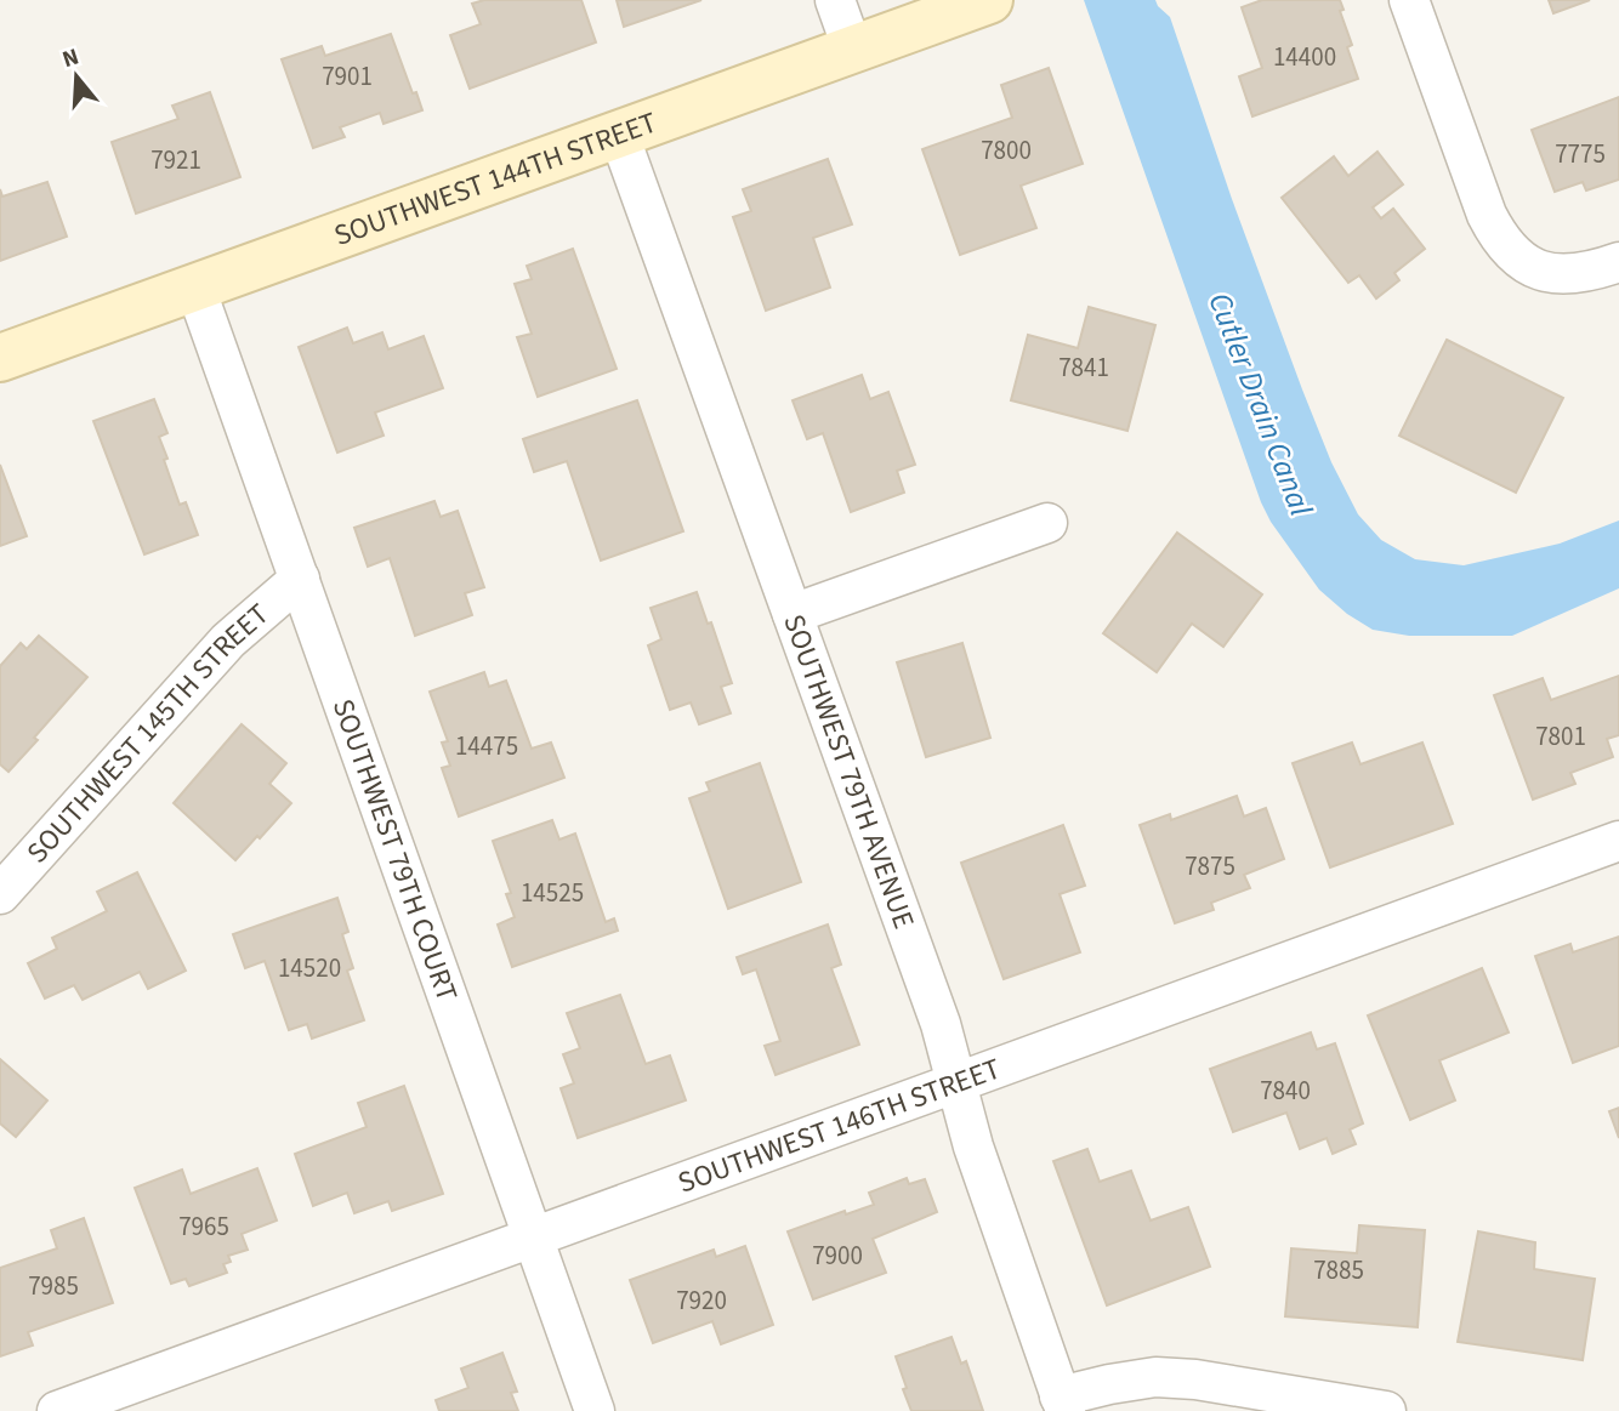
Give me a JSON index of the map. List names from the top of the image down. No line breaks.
{"streets":{"street":["SOUTHWEST 144TH STREET","SOUTHWEST 145TH STREET","SOUTHWEST 79TH AVENUE","SOUTHWEST 79TH COURT","SOUTHWEST 146TH STREET"]},"crossings":[["SOUTHWEST 144TH STREET","SOUTHWEST 79TH AVENUE"],["SOUTHWEST 144TH STREET","SOUTHWEST 79TH COURT"],["SOUTHWEST 145TH STREET","SOUTHWEST 79TH COURT"],["SOUTHWEST 79TH AVENUE","SOUTHWEST 146TH STREET"],["SOUTHWEST 79TH COURT","SOUTHWEST 146TH STREET"]],"water":["Cutler Drain Canal"],"house_numbers":["14400","7901","7800","7775","7921","7841","7801","14475","7875","14525","14520","7840","7965","7900","7885","7985","7920"],"north":"top"}
